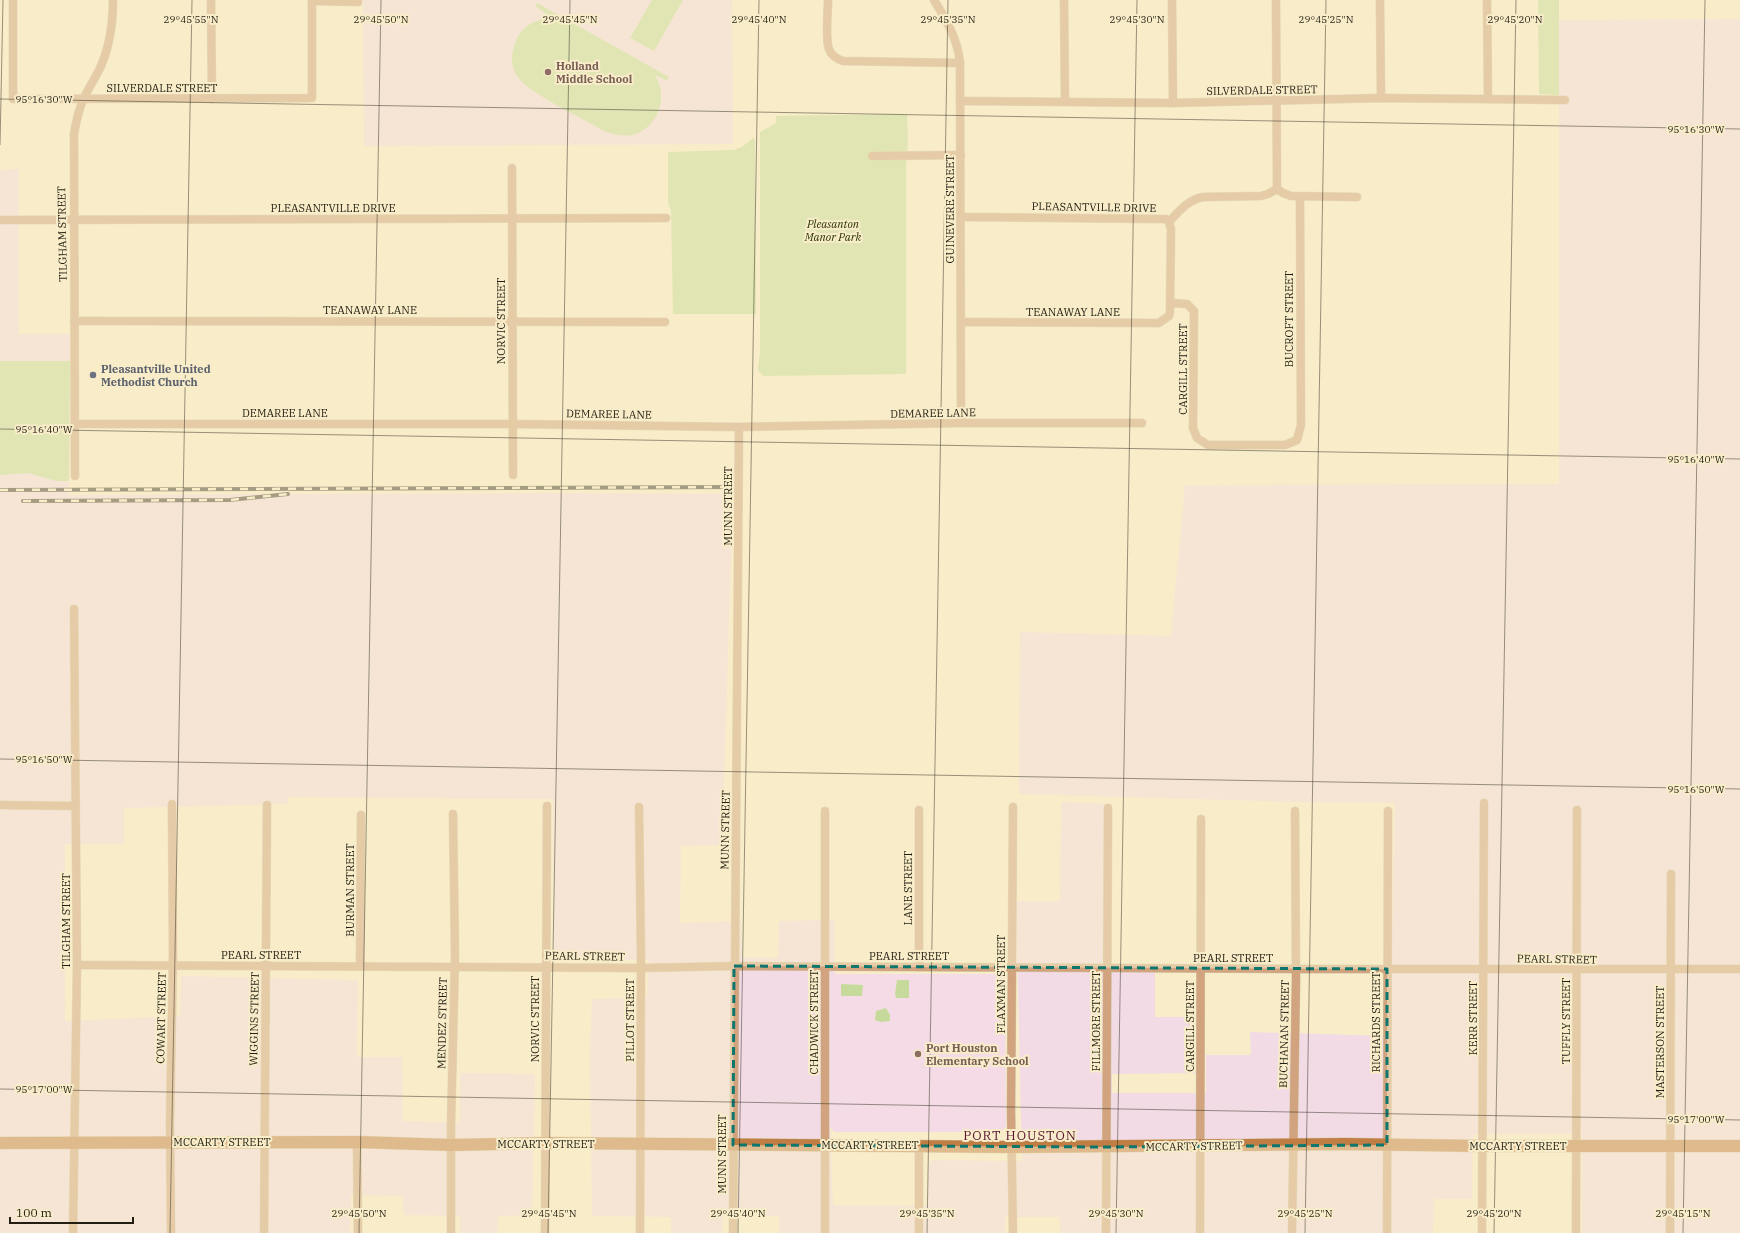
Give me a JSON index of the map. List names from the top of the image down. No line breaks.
{"streets":{"main road":["MCCARTY STREET"],"street":["SILVERDALE STREET","PLEASANTVILLE DRIVE","GUINEVERE STREET","TILGHAM STREET","TEANAWAY LANE","BUCROFT STREET","NORVIC STREET","CARGILL STREET","DEMAREE LANE","MUNN STREET","LANE STREET","BURMAN STREET","PEARL STREET","FLAXMAN STREET","COWART STREET","KERR STREET","WIGGINS STREET","PILLOT STREET","FILLMORE STREET","TUFFLY STREET","CHADWICK STREET","RICHARDS STREET","MENDEZ STREET","BUCHANAN STREET","MASTERSON STREET"]},"crossings":[["SILVERDALE STREET","GUINEVERE STREET"],["SILVERDALE STREET","TILGHAM STREET"],["PLEASANTVILLE DRIVE","GUINEVERE STREET"],["PLEASANTVILLE DRIVE","TILGHAM STREET"],["PLEASANTVILLE DRIVE","NORVIC STREET"],["GUINEVERE STREET","TEANAWAY LANE"],["GUINEVERE STREET","DEMAREE LANE"],["TILGHAM STREET","TEANAWAY LANE"],["TILGHAM STREET","DEMAREE LANE"],["TILGHAM STREET","PEARL STREET"],["TILGHAM STREET","MCCARTY STREET"],["TEANAWAY LANE","NORVIC STREET"],["TEANAWAY LANE","CARGILL STREET"],["BUCROFT STREET","CARGILL STREET"],["NORVIC STREET","DEMAREE LANE"],["NORVIC STREET","PEARL STREET"],["NORVIC STREET","MCCARTY STREET"],["CARGILL STREET","PEARL STREET"],["CARGILL STREET","MCCARTY STREET"],["DEMAREE LANE","MUNN STREET"],["MUNN STREET","PEARL STREET"],["MUNN STREET","MCCARTY STREET"],["LANE STREET","PEARL STREET"],["BURMAN STREET","PEARL STREET"],["PEARL STREET","FLAXMAN STREET"],["PEARL STREET","COWART STREET"],["PEARL STREET","KERR STREET"],["PEARL STREET","WIGGINS STREET"],["PEARL STREET","PILLOT STREET"],["PEARL STREET","FILLMORE STREET"],["PEARL STREET","TUFFLY STREET"],["PEARL STREET","CHADWICK STREET"],["PEARL STREET","RICHARDS STREET"],["PEARL STREET","MENDEZ STREET"],["PEARL STREET","BUCHANAN STREET"],["PEARL STREET","MASTERSON STREET"],["FLAXMAN STREET","MCCARTY STREET"],["COWART STREET","MCCARTY STREET"],["KERR STREET","MCCARTY STREET"],["WIGGINS STREET","MCCARTY STREET"],["PILLOT STREET","MCCARTY STREET"],["FILLMORE STREET","MCCARTY STREET"],["TUFFLY STREET","MCCARTY STREET"],["CHADWICK STREET","MCCARTY STREET"],["RICHARDS STREET","MCCARTY STREET"],["MENDEZ STREET","MCCARTY STREET"],["BUCHANAN STREET","MCCARTY STREET"],["MASTERSON STREET","MCCARTY STREET"]],"districts":["PORT HOUSTON"],"parks":["Pleasanton Manor Park"],"places":["Holland Middle School","Pleasantville United Methodist Church","Port Houston Elementary School"],"scale_bar":"100 m","coordinates":["29°45'55\"N","29°45'50\"N","29°45'45\"N","29°45'40\"N","29°45'35\"N","29°45'30\"N","29°45'25\"N","29°45'20\"N","95°16'30\"W","95°16'40\"W","95°16'50\"W","95°17'00\"W","29°45'15\"N"]}
